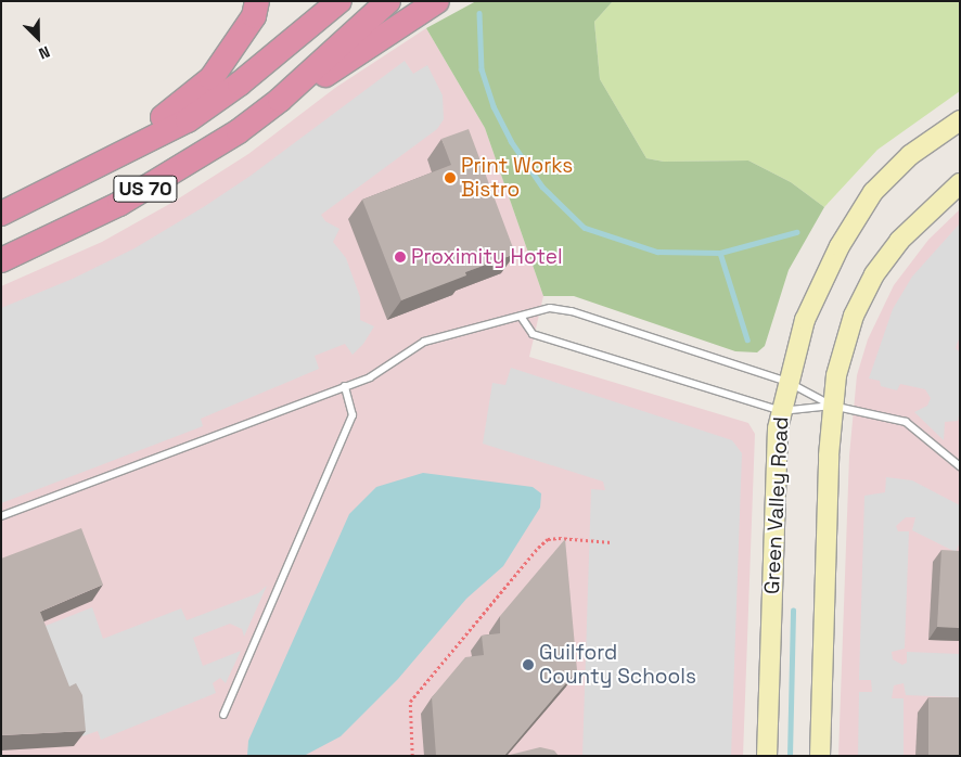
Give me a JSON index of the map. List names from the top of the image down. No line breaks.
{"streets":{"highway":["US 70"],"main road":["Green Valley Road"]},"places":["Print Works Bistro","Proximity Hotel","Guilford County Schools"],"north":"bottom right"}
